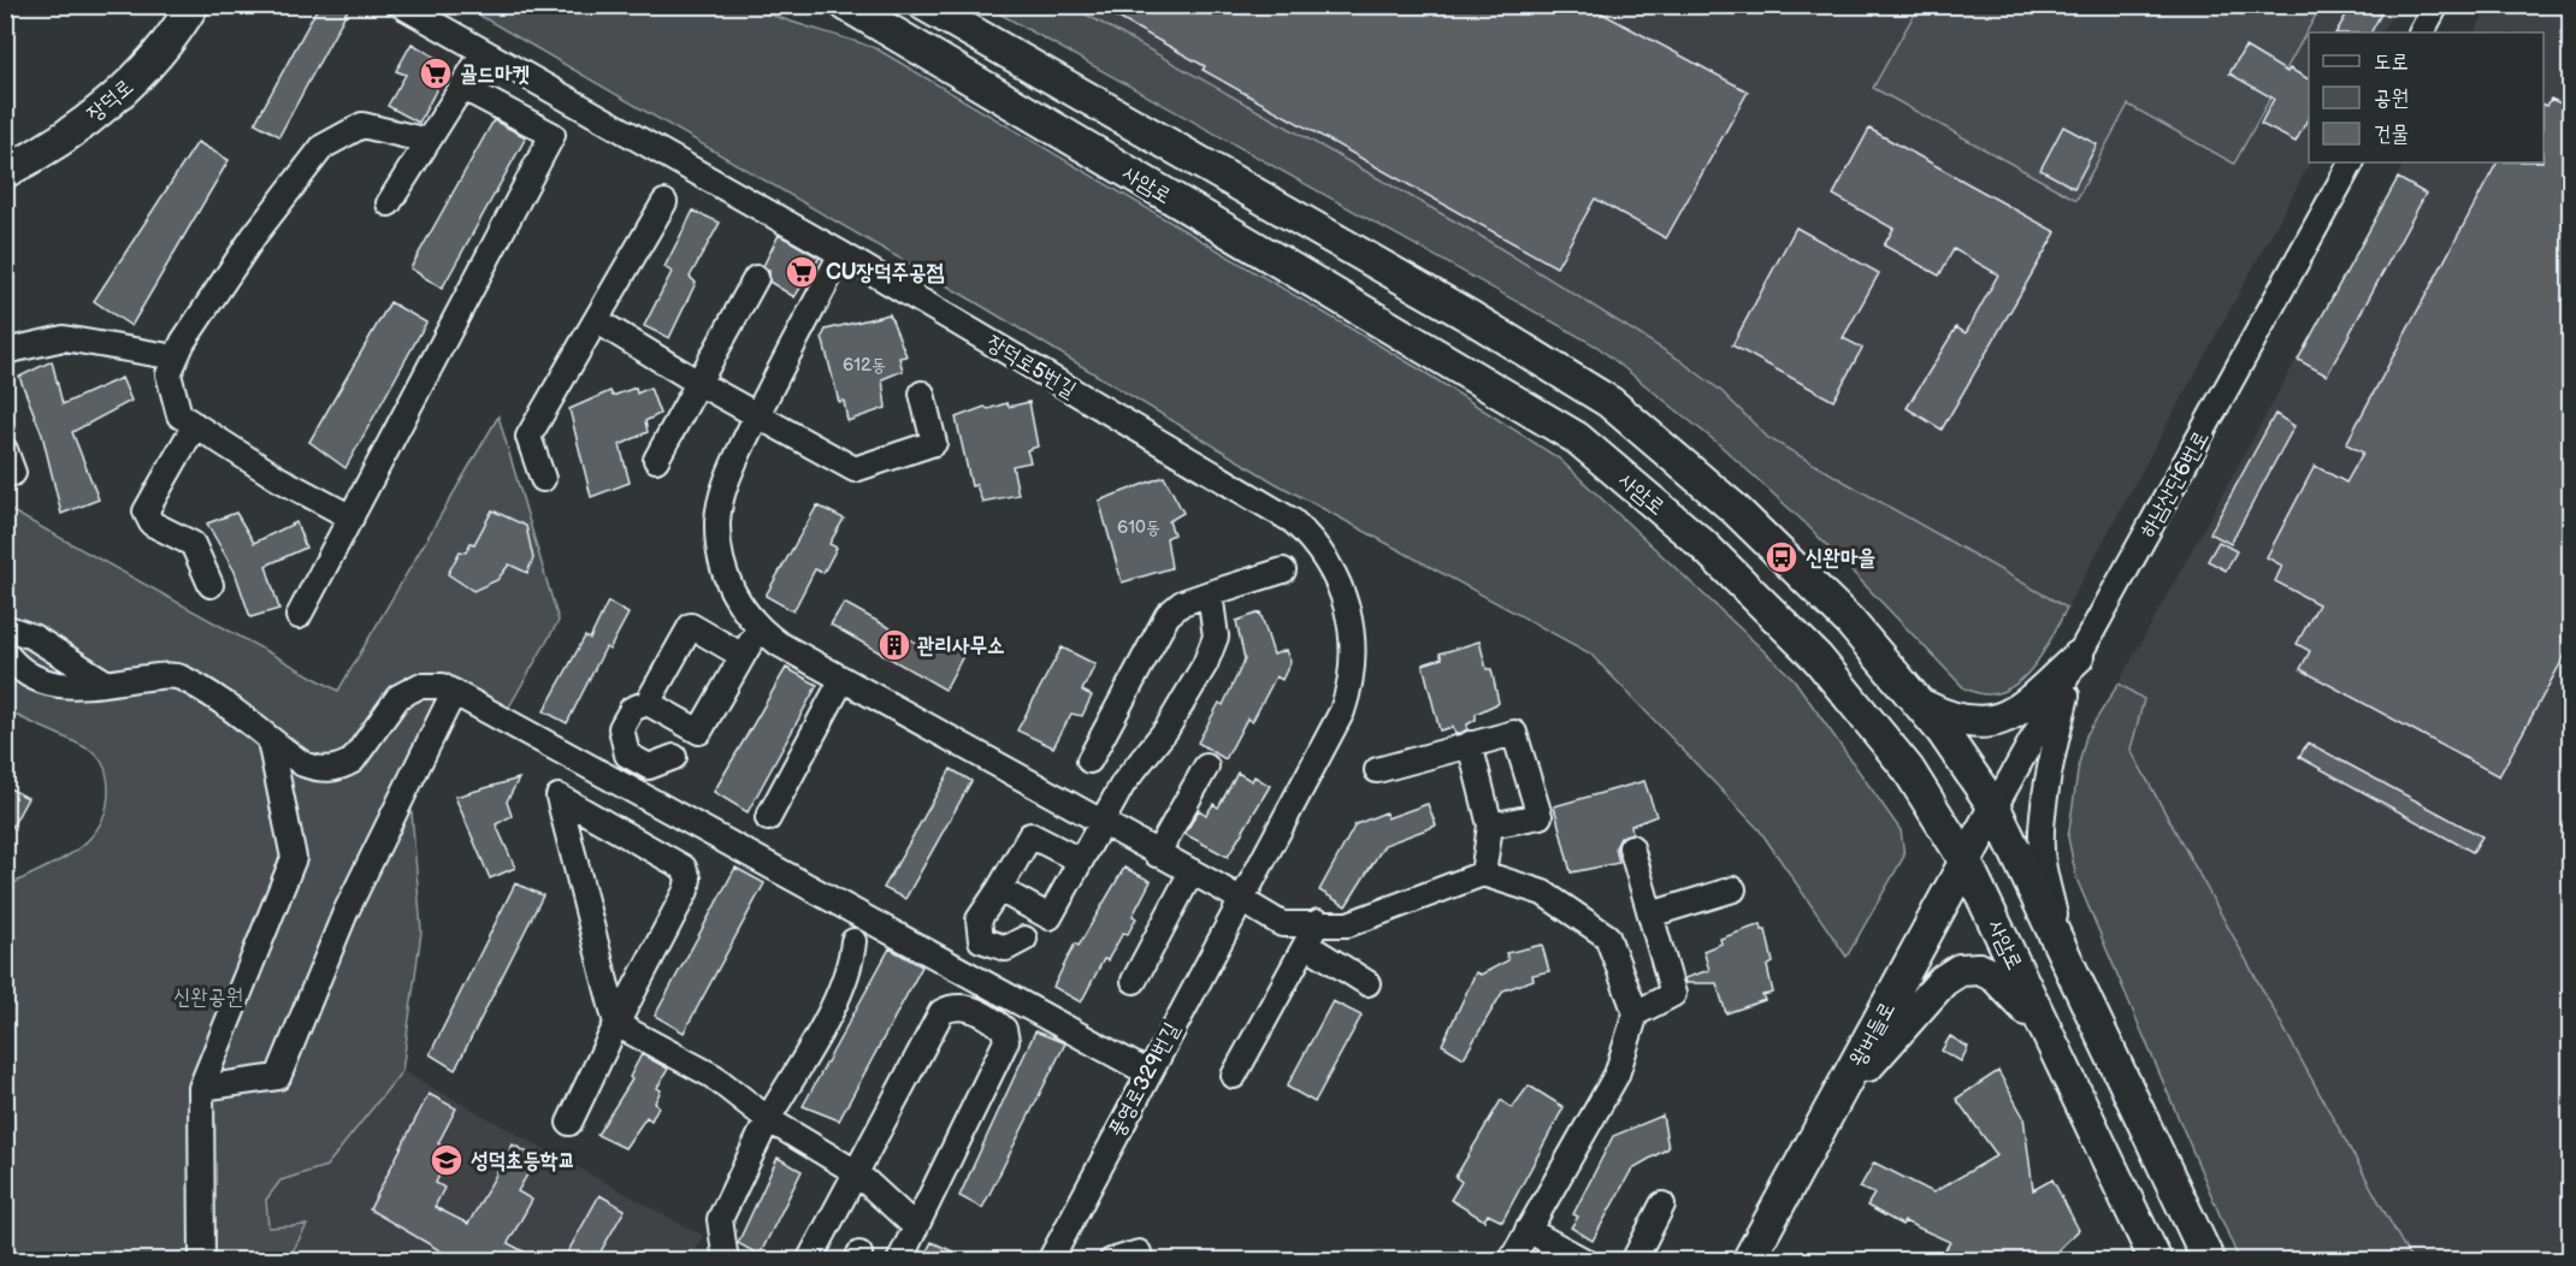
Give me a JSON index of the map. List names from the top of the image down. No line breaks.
{"streets":{"main road":["장덕로","사암로","왕버들로"],"street":["장덕로5번길","하남산단6번로","풍영로329번길"]},"crossings":[["사암로","하남산단6번로"],["사암로","왕버들로"],["장덕로5번길","풍영로329번길"],["하남산단6번로","왕버들로"]],"parks":["신완공원"],"places":{"supermarket":["골드마켓","CU장덕주공점"],"bus stop":["신완마을"],"building":["관리사무소"],"school or university":["성덕초등학교"]},"house_numbers":["612동","610동"],"legend":["도로","공원","건물"]}
